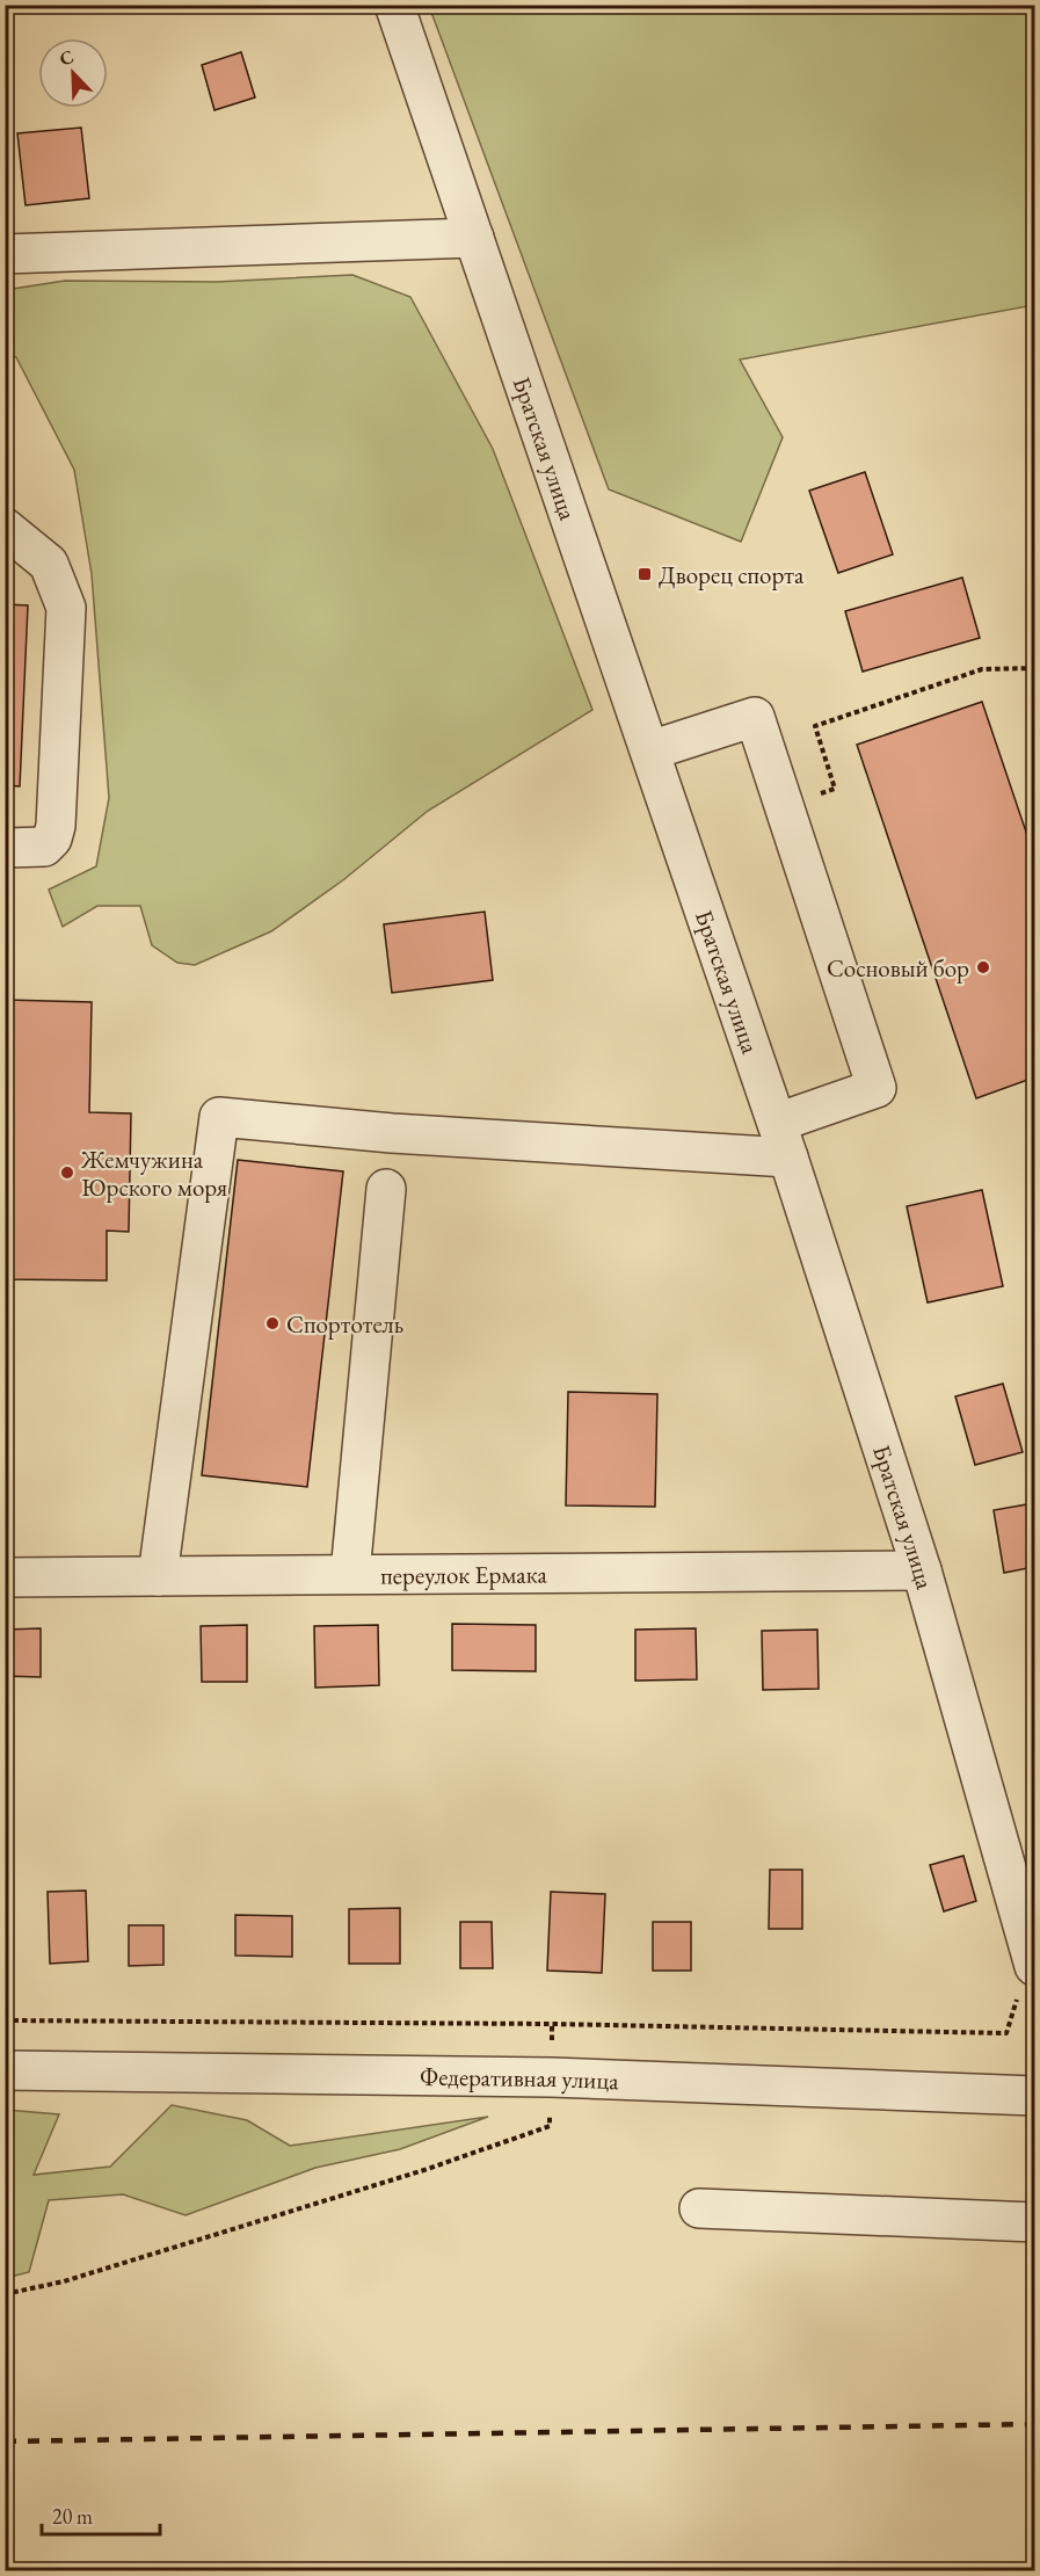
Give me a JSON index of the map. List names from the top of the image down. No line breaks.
{"streets":{"street":["Братская улица","переулок Ермака","Федеративная улица"]},"crossings":[["Братская улица","переулок Ермака"]],"places":{"transit":["Дворец спорта"],"other":["Сосновый бор","Жемчужина Юрского моря","Спортотель"]},"scale_bar":"20 m","north":"top left"}
